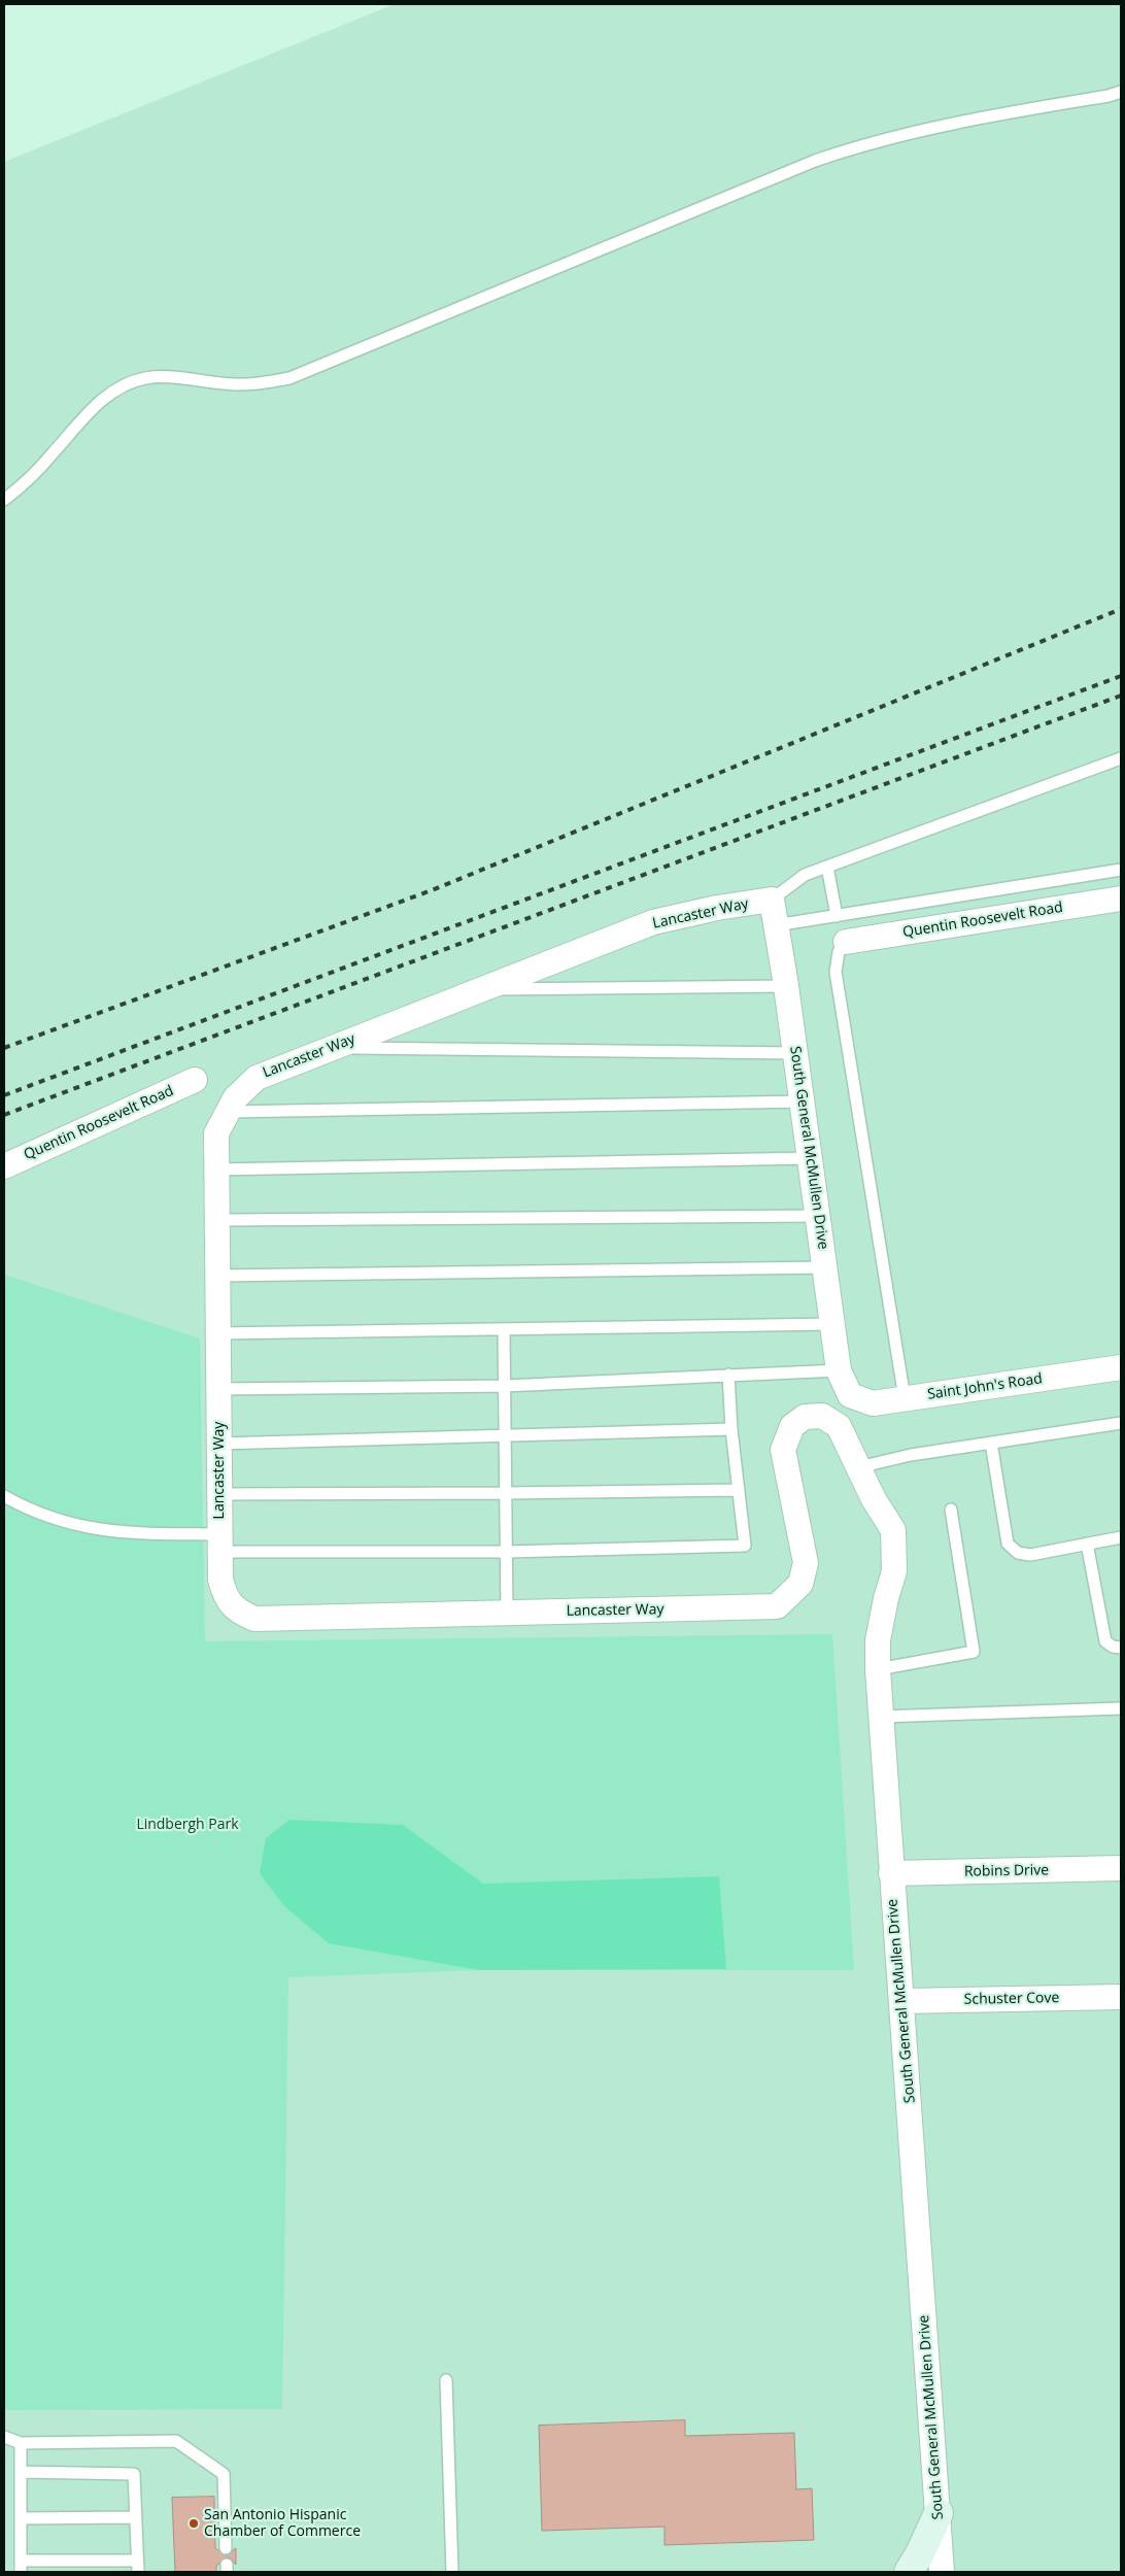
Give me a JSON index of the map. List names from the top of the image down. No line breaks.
{"streets":{"street":["Lancaster Way","Quentin Roosevelt Road","South General McMullen Drive","Saint John's Road","Robins Drive","Schuster Cove"]},"crossings":[["Lancaster Way","South General McMullen Drive"],["South General McMullen Drive","Saint John's Road"],["South General McMullen Drive","Robins Drive"],["South General McMullen Drive","Schuster Cove"]],"parks":["Lindbergh Park"],"places":["San Antonio Hispanic Chamber of Commerce"]}
